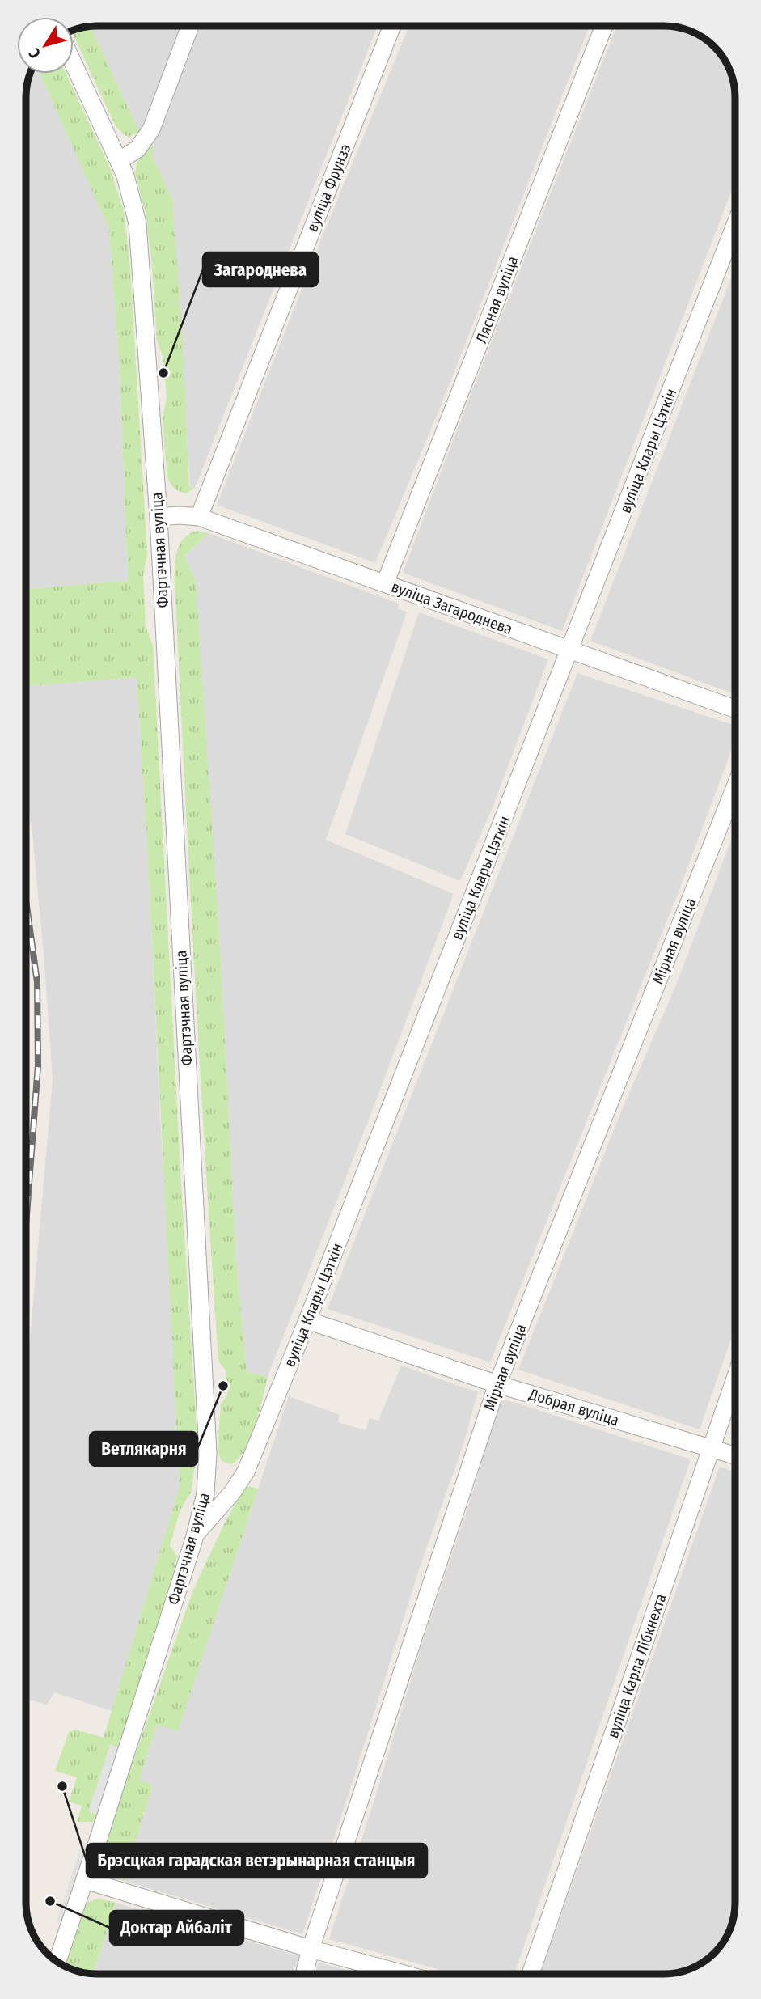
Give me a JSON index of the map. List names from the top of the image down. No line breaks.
{"streets":{"street":["вуліца Фрунзэ","Лясная вуліца","вуліца Клары Цэткін","Фартэчная вуліца","вуліца Загароднева","Мірная вуліца","Добрая вуліца","вуліца Карла Лібкнехта"]},"crossings":[["вуліца Фрунзэ","вуліца Загароднева"],["Лясная вуліца","вуліца Загароднева"],["вуліца Клары Цэткін","Фартэчная вуліца"],["вуліца Клары Цэткін","вуліца Загароднева"],["вуліца Клары Цэткін","Добрая вуліца"],["Фартэчная вуліца","вуліца Загароднева"],["Мірная вуліца","Добрая вуліца"],["Добрая вуліца","вуліца Карла Лібкнехта"]],"places":["Загароднева","Ветлякарня","Брэсцкая гарадская ветэрынарная станцыя","Доктар Айбаліт"],"north":"bottom left"}
